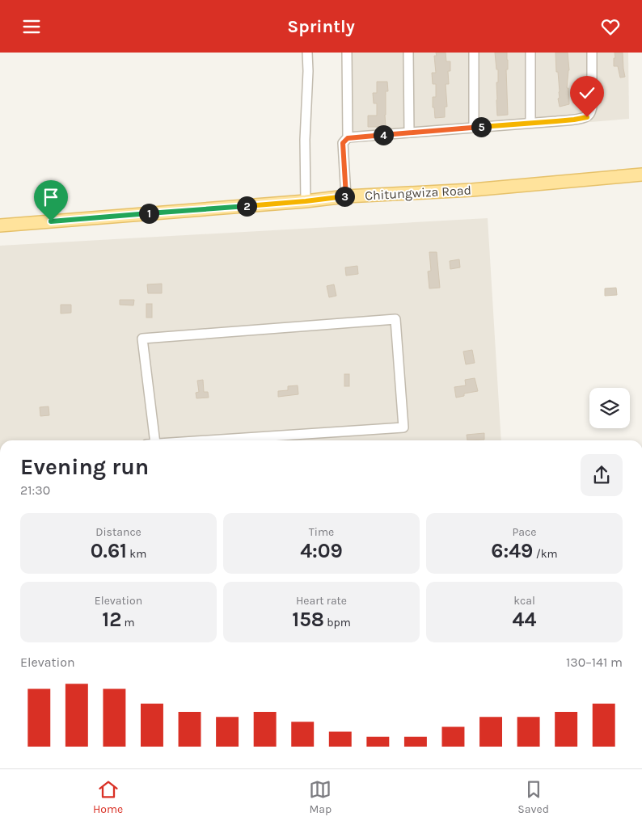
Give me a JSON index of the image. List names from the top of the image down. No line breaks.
{"streets":{"main road":["Chitungwiza Road"]},"page":{"header":"Sprintly","pins":["5","4","3","2","1"],"heading":["Evening run","21:30"],"stats":[["Distance","0.61 km"],["Time","4:09"],["Pace","6:49 /km"],["Elevation","12 m"],["Heart rate","158 bpm"],["kcal","44"]],"chart":["Elevation","130–141 m"],"tabs":["Home","Map","Saved"]}}
